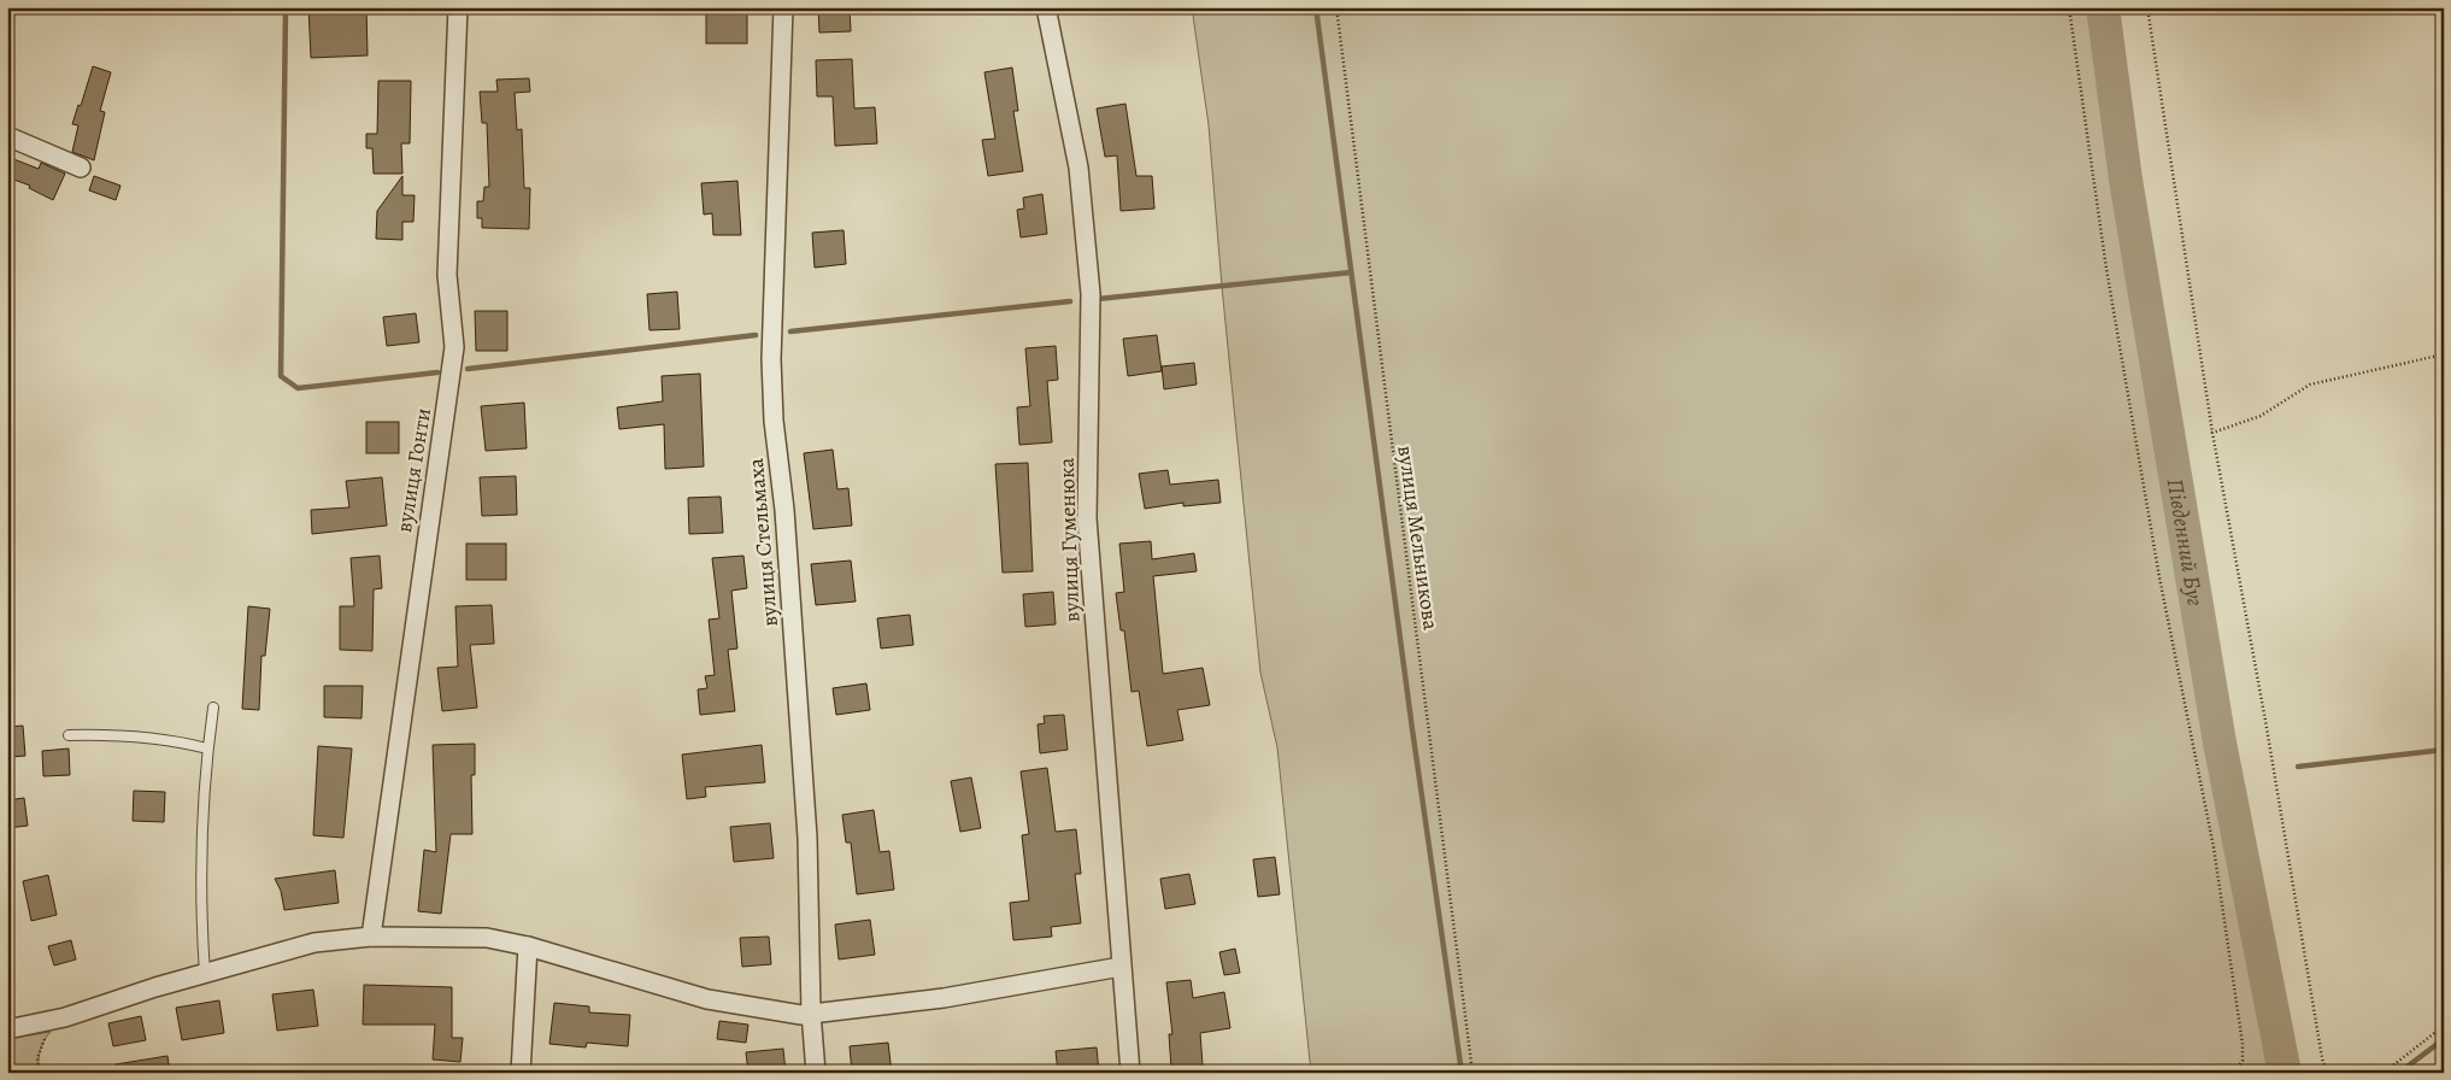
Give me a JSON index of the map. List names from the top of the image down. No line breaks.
{"streets":{"street":["вулиця Гонти","вулиця Гуменюка","вулиця Стельмаха"],"path":["вулиця Мельникова"]},"water":["Південний Буг"]}
